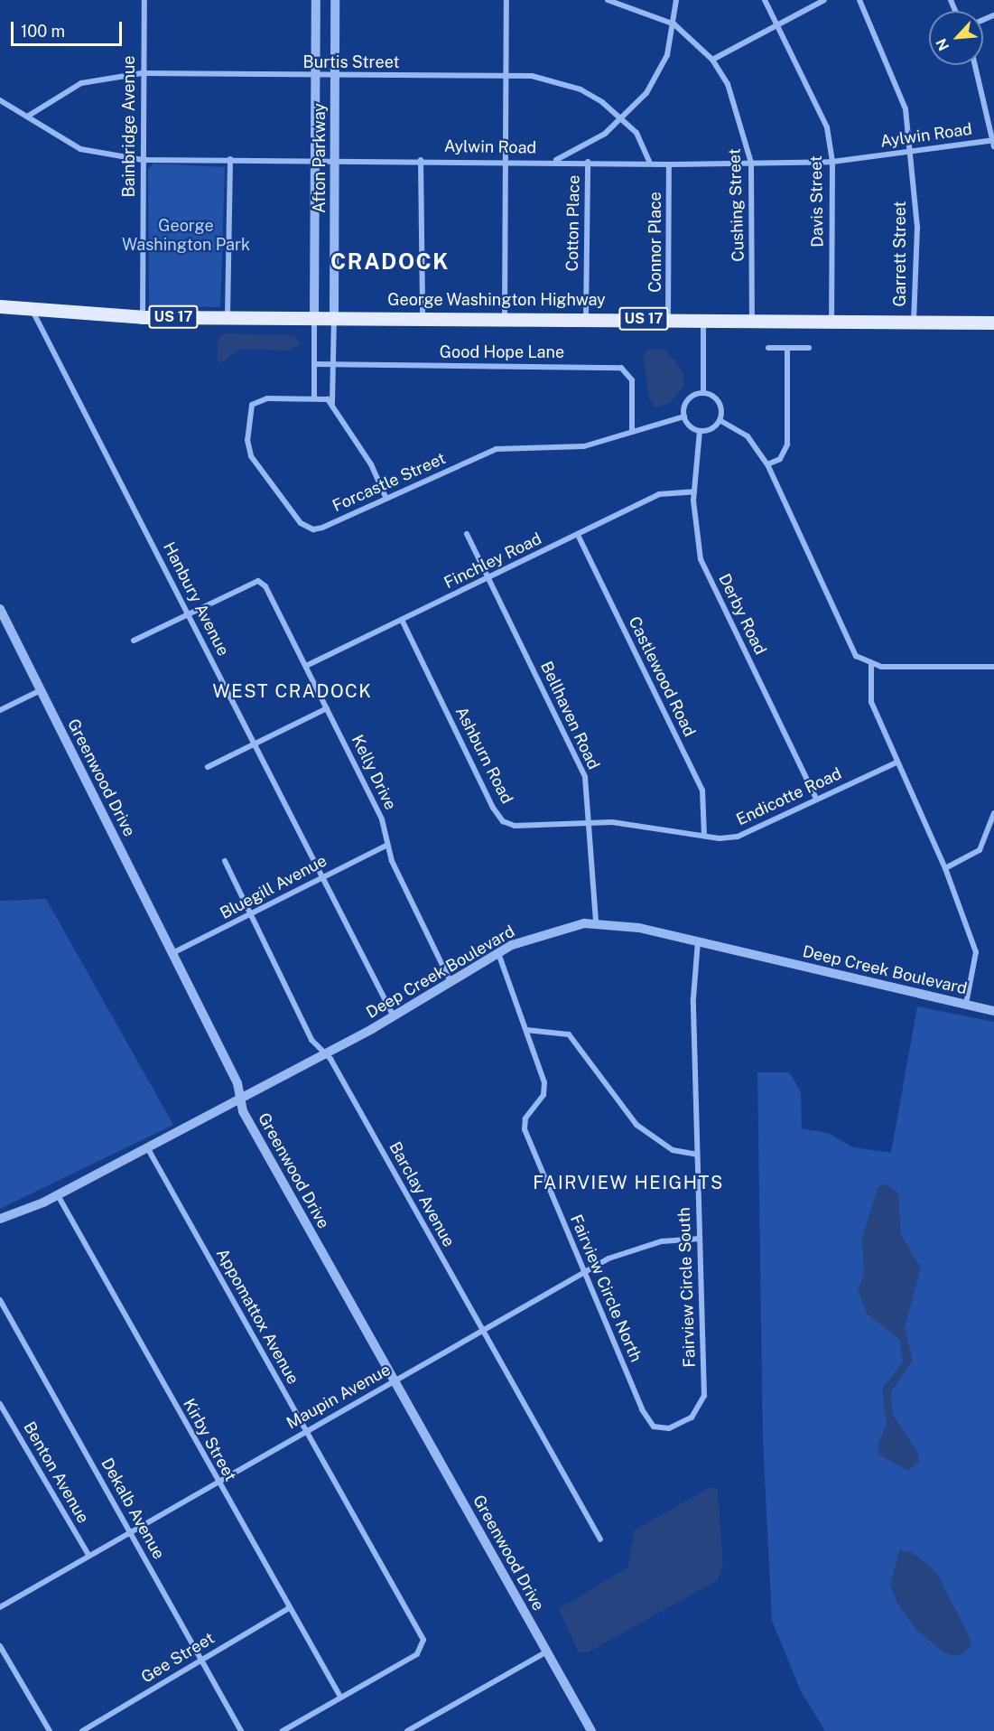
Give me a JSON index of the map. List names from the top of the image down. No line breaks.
{"streets":{"main road":["George Washington Highway","US 17"],"street":["Burtis Street","Bainbridge Avenue","Aylwin Road","Afton Parkway","Davis Street","Cushing Street","Cotton Place","Connor Place","Garrett Street","Good Hope Lane","Forcastle Street","Finchley Road","Hanbury Avenue","Derby Road","Castlewood Road","Bellhaven Road","Ashburn Road","Kelly Drive","Greenwood Drive","Endicotte Road","Bluegill Avenue","Deep Creek Boulevard","Barclay Avenue","Fairview Circle South","Fairview Circle North","Appomattox Avenue","Maupin Avenue","Kirby Street","Benton Avenue","Dekalb Avenue","Gee Street"]},"crossings":[["Burtis Street","Bainbridge Avenue"],["Burtis Street","Aylwin Road"],["Burtis Street","Afton Parkway"],["Bainbridge Avenue","Aylwin Road"],["Bainbridge Avenue","George Washington Highway"],["Aylwin Road","Afton Parkway"],["Aylwin Road","Davis Street"],["Aylwin Road","Cushing Street"],["Aylwin Road","Cotton Place"],["Aylwin Road","Connor Place"],["Aylwin Road","Garrett Street"],["Afton Parkway","George Washington Highway"],["Davis Street","George Washington Highway"],["Cushing Street","George Washington Highway"],["Cotton Place","George Washington Highway"],["Connor Place","George Washington Highway"],["Garrett Street","George Washington Highway"],["George Washington Highway","Hanbury Avenue"],["Good Hope Lane","Forcastle Street"],["Forcastle Street","Derby Road"],["Finchley Road","Derby Road"],["Finchley Road","Castlewood Road"],["Finchley Road","Bellhaven Road"],["Finchley Road","Ashburn Road"],["Finchley Road","Kelly Drive"],["Hanbury Avenue","Kelly Drive"],["Hanbury Avenue","Bluegill Avenue"],["Hanbury Avenue","Deep Creek Boulevard"],["Derby Road","Endicotte Road"],["Castlewood Road","Endicotte Road"],["Bellhaven Road","Ashburn Road"],["Bellhaven Road","Endicotte Road"],["Bellhaven Road","Deep Creek Boulevard"],["Ashburn Road","Endicotte Road"],["Kelly Drive","Bluegill Avenue"],["Kelly Drive","Deep Creek Boulevard"],["Greenwood Drive","Bluegill Avenue"],["Greenwood Drive","Deep Creek Boulevard"],["Greenwood Drive","Maupin Avenue"],["Bluegill Avenue","Barclay Avenue"],["Deep Creek Boulevard","Barclay Avenue"],["Deep Creek Boulevard","Fairview Circle South"],["Deep Creek Boulevard","Fairview Circle North"],["Deep Creek Boulevard","Appomattox Avenue"],["Deep Creek Boulevard","Kirby Street"],["Barclay Avenue","Maupin Avenue"],["Fairview Circle South","Fairview Circle North"],["Fairview Circle South","Maupin Avenue"],["Fairview Circle North","Maupin Avenue"],["Appomattox Avenue","Maupin Avenue"],["Appomattox Avenue","Kirby Street"],["Maupin Avenue","Kirby Street"],["Maupin Avenue","Benton Avenue"],["Maupin Avenue","Dekalb Avenue"],["Kirby Street","Gee Street"],["Dekalb Avenue","Gee Street"]],"districts":["CRADOCK","WEST CRADOCK","FAIRVIEW HEIGHTS"],"parks":["George Washington Park"],"scale_bar":"100 m","north":"bottom left"}
